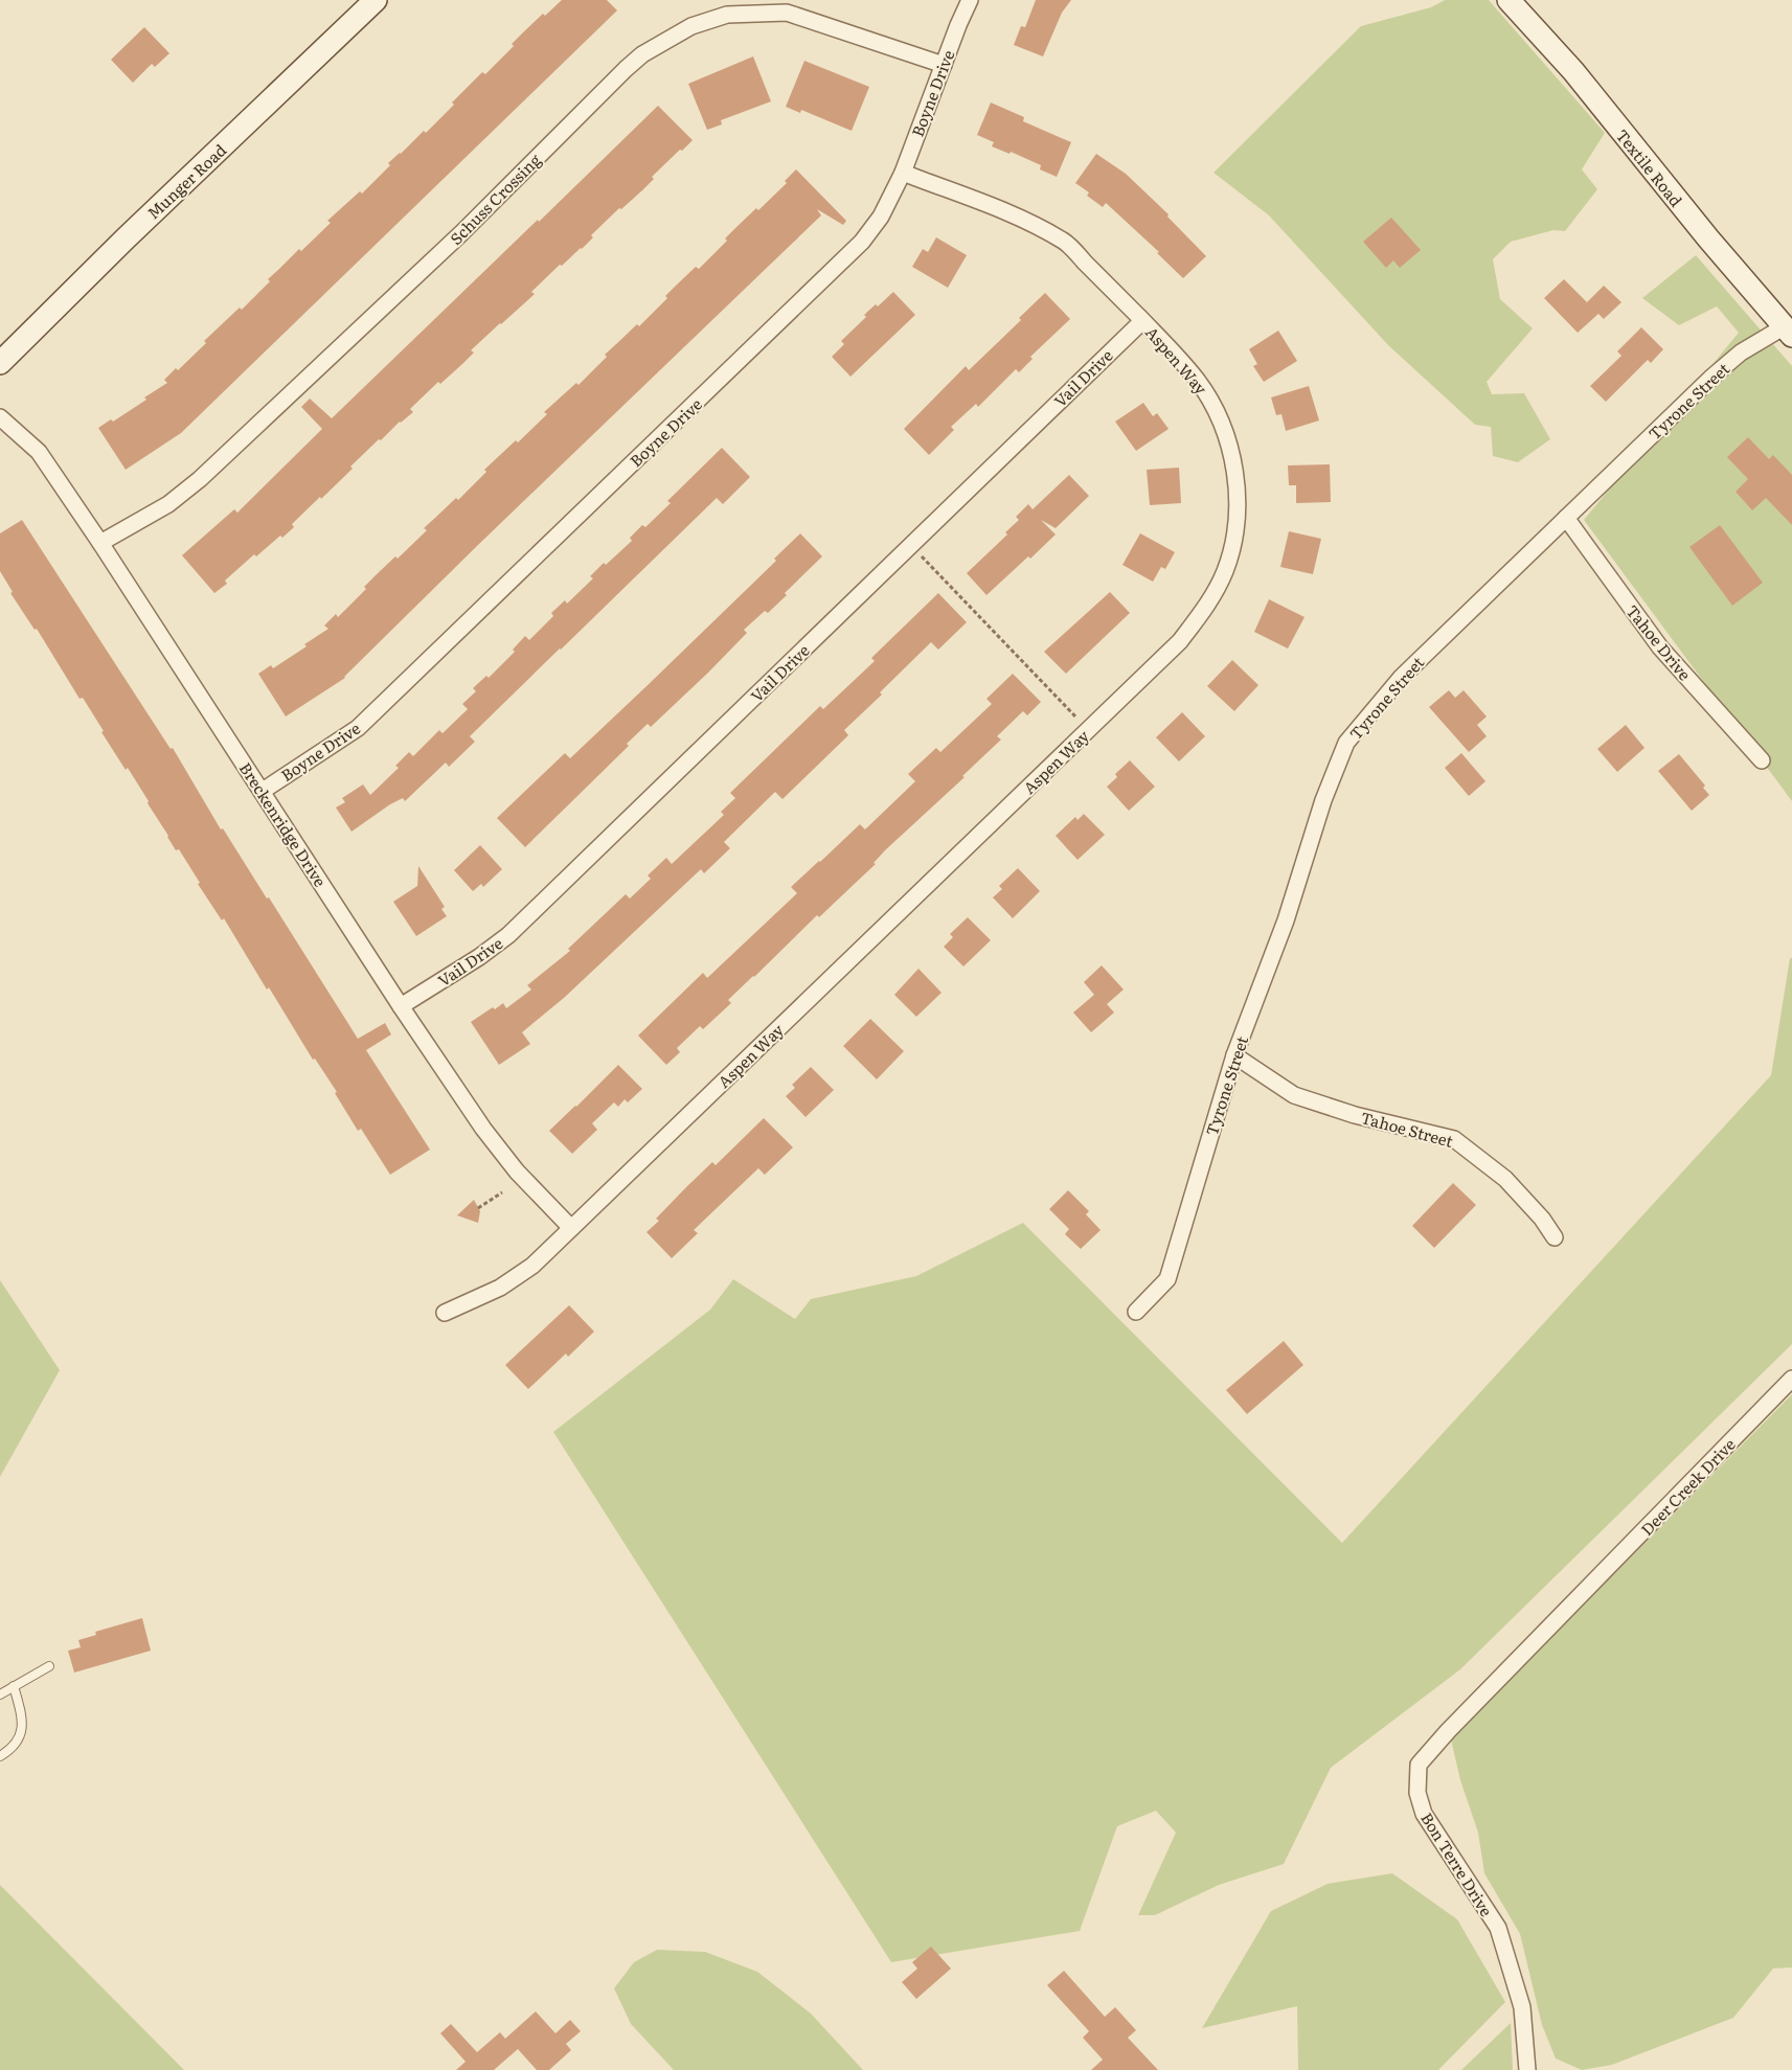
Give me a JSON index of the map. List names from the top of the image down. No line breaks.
{"streets":{"street":["Boyne Drive","Textile Road","Munger Road","Schuss Crossing","Aspen Way","Vail Drive","Tyrone Street","Tahoe Drive","Breckenridge Drive","Tahoe Street","Deer Creek Drive","Bon Terre Drive"]},"crossings":[["Boyne Drive","Schuss Crossing"],["Boyne Drive","Aspen Way"],["Boyne Drive","Breckenridge Drive"],["Textile Road","Tyrone Street"],["Schuss Crossing","Breckenridge Drive"],["Aspen Way","Vail Drive"],["Aspen Way","Breckenridge Drive"],["Vail Drive","Breckenridge Drive"],["Tyrone Street","Tahoe Drive"],["Tyrone Street","Tahoe Street"],["Deer Creek Drive","Bon Terre Drive"]]}
